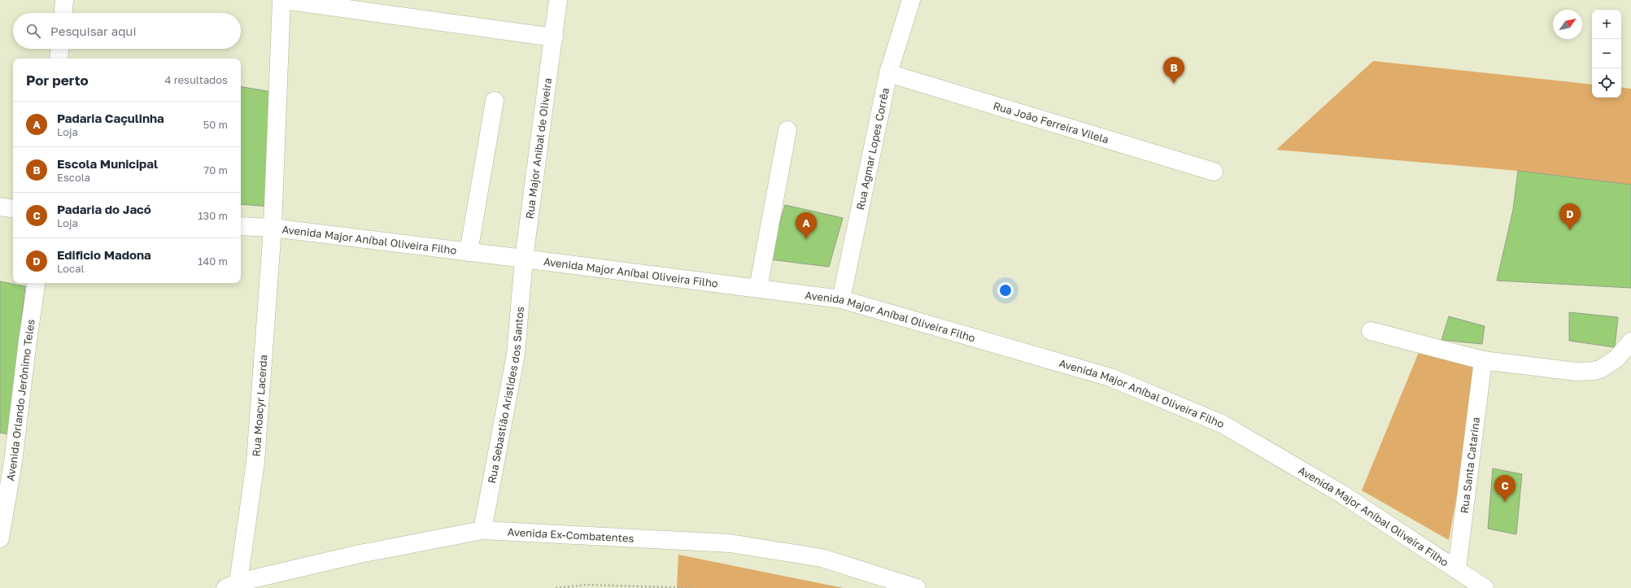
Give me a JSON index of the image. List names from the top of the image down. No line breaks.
{"streets":{"street":["Rua João Ferreira Vilela","Rua Major Anibal de Oliveira","Rua Agmar Lopes Corrêa","Avenida Major Aníbal Oliveira Filho","Rua Sebastião Aristides dos Santos","Avenida Orlando Jerônimo Teles","Rua Moacyr Lacerda","Rua Santa Catarina","Avenida Ex-Combatentes"]},"crossings":[["Rua João Ferreira Vilela","Rua Agmar Lopes Corrêa"],["Rua Major Anibal de Oliveira","Avenida Major Aníbal Oliveira Filho"],["Rua Major Anibal de Oliveira","Rua Sebastião Aristides dos Santos"],["Rua Agmar Lopes Corrêa","Avenida Major Aníbal Oliveira Filho"],["Avenida Major Aníbal Oliveira Filho","Rua Sebastião Aristides dos Santos"],["Avenida Major Aníbal Oliveira Filho","Rua Moacyr Lacerda"],["Avenida Major Aníbal Oliveira Filho","Rua Santa Catarina"],["Rua Sebastião Aristides dos Santos","Avenida Ex-Combatentes"],["Rua Moacyr Lacerda","Avenida Ex-Combatentes"]],"north":"top right","page":{"map_buttons":["+","−"],"search":"Pesquisar aqui","pins":["B","D","A","C"],"heading":["Por perto","4 resultados"],"list":[{"mark":"A","name":"Padaria Caçulinha","note":"Loja","value":"50 m"},{"mark":"B","name":"Escola Municipal","note":"Escola","value":"70 m"},{"mark":"C","name":"Padaria do Jacó","note":"Loja","value":"130 m"},{"mark":"D","name":"Edificio Madona","note":"Local","value":"140 m"}]}}
